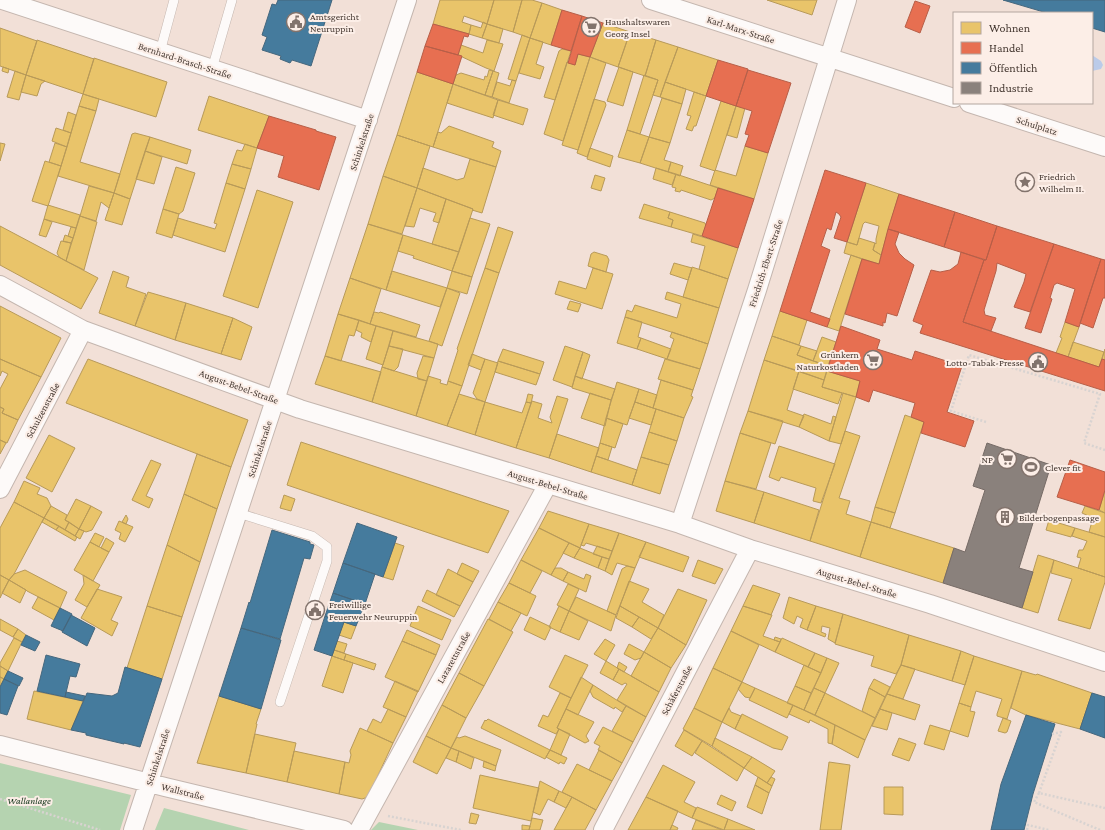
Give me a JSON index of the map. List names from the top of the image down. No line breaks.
{"streets":{"street":["Karl-Marx-Straße","Bernhard-Brasch-Straße","Schulplatz","Schinkelstraße","Friedrich-Ebert-Straße","August-Bebel-Straße","Schulzenstraße","Lazarettstraße","Schäferstraße","Wallstraße"]},"crossings":[["Karl-Marx-Straße","Friedrich-Ebert-Straße"],["Bernhard-Brasch-Straße","Schinkelstraße"],["Schinkelstraße","August-Bebel-Straße"],["Schinkelstraße","Wallstraße"],["Friedrich-Ebert-Straße","August-Bebel-Straße"],["August-Bebel-Straße","Schulzenstraße"],["August-Bebel-Straße","Lazarettstraße"],["August-Bebel-Straße","Schäferstraße"]],"parks":["Wallanlage"],"places":{"public building":["Amtsgericht Neuruppin","Lotto-Tabak-Presse","Freiwillige Feuerwehr Neuruppin"],"supermarket":["Haushaltswaren Georg Insel","Grünkern Naturkostladen","NP"],"place":["Friedrich Wilhelm II."],"sports":["Clever fit"],"building":["Bilderbogenpassage"]},"legend":["Wohnen","Handel","Öffentlich","Industrie"]}
